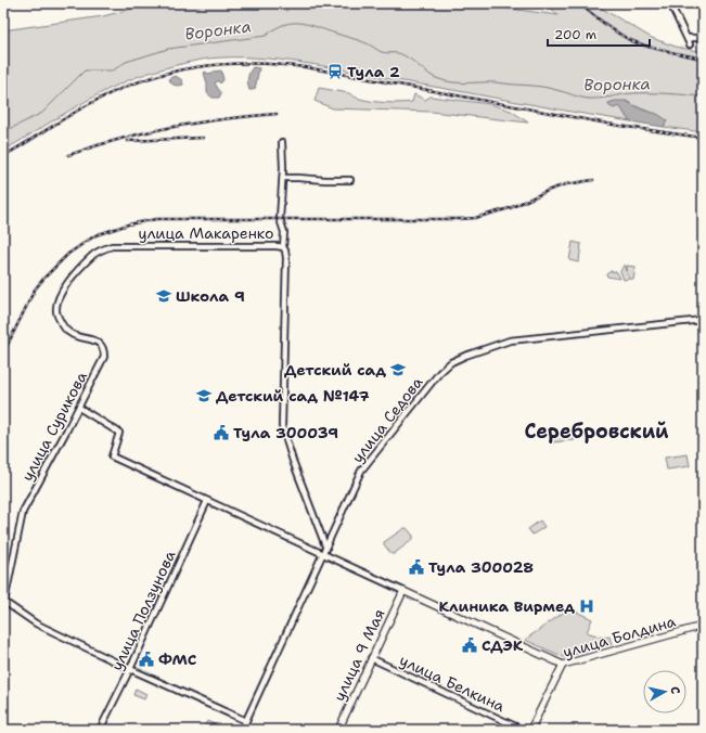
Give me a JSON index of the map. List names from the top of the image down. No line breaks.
{"streets":{"main road":["улица Болдина","улица 9 Мая"],"street":["улица Макаренко","улица Седова","улица Сурикова","улица Ползунова","улица Белкина"]},"crossings":[["улица Макаренко","улица Седова"],["улица Макаренко","улица Сурикова"],["улица 9 Мая","улица Белкина"]],"districts":["Серебровский"],"water":["Воронка"],"places":{"station":["Тула 2"],"school or university":["Школа 9","Детский сад","Детский сад №147"],"public building":["Тула 300039","Тула 300028","СДЭК","ФМС"],"hospital":["Клиника Вирмед"]},"scale_bar":"200 m","north":"right"}
